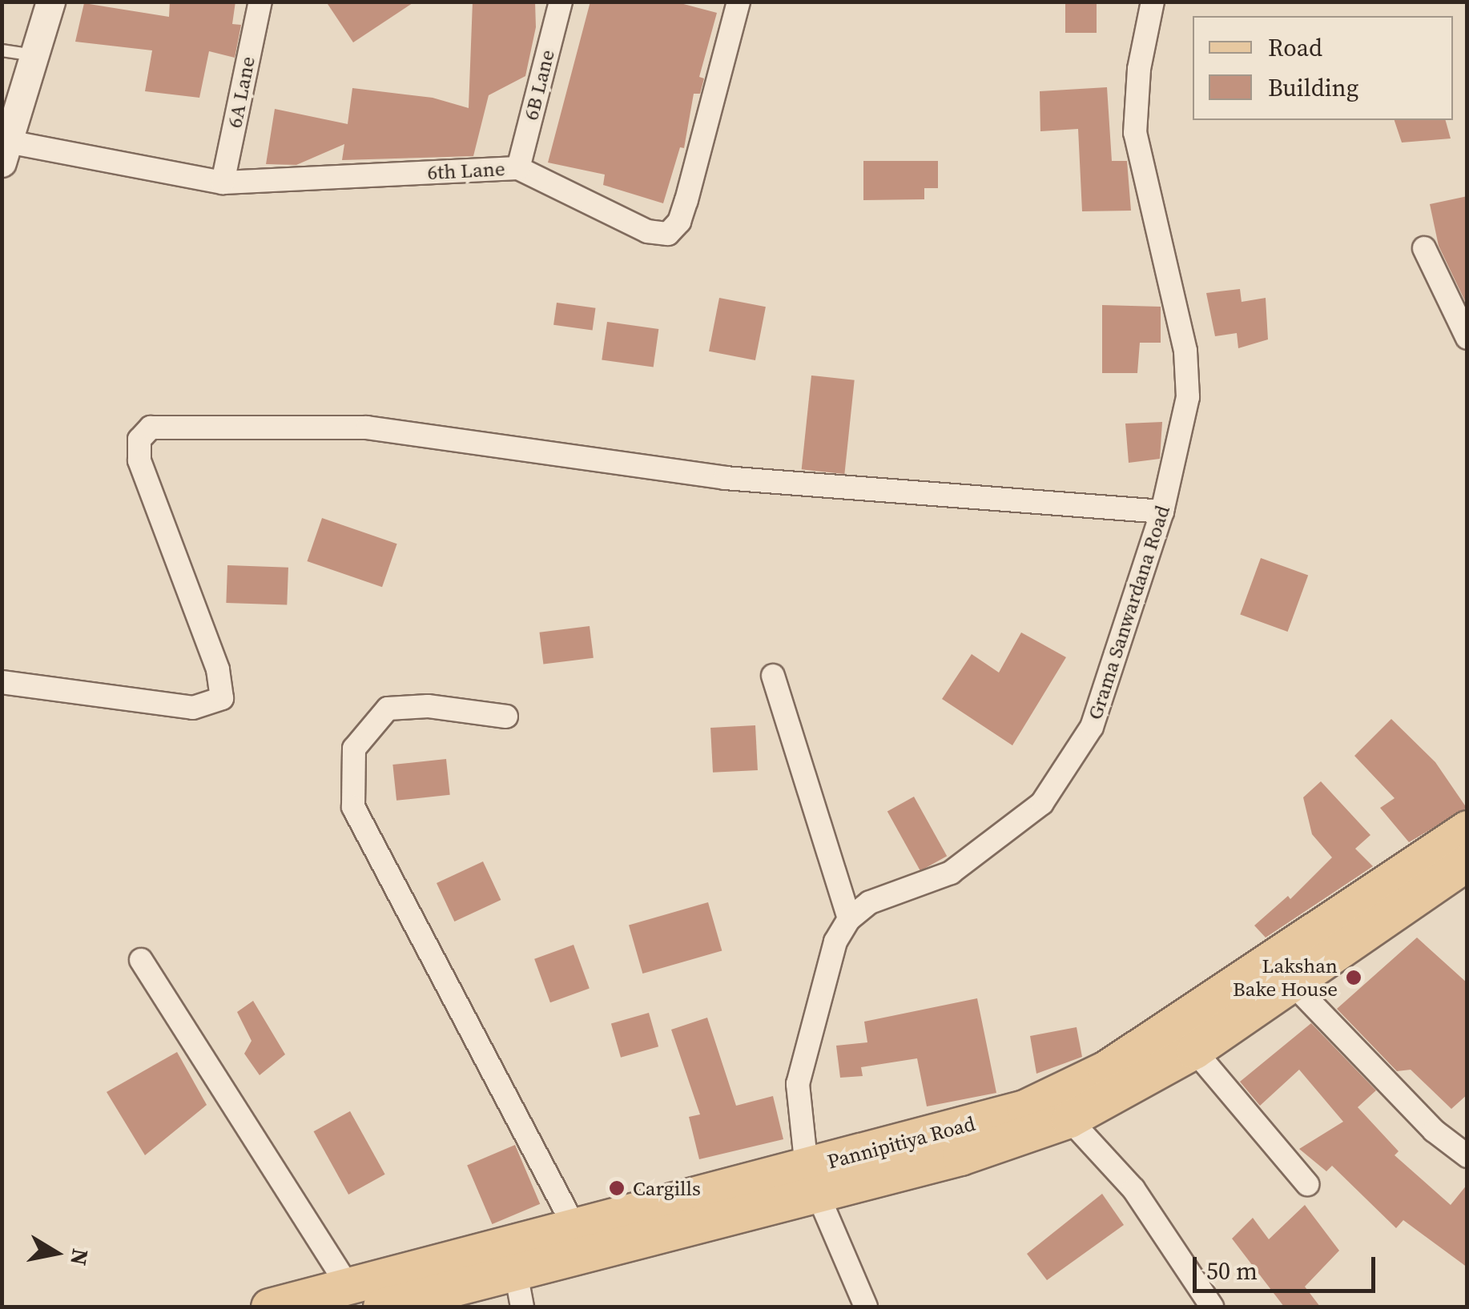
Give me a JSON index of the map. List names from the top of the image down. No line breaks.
{"streets":{"main road":["Pannipitiya Road"],"street":["6B Lane","6A Lane","6th Lane","Grama Sanwardana Road"]},"crossings":[["6B Lane","6th Lane"],["6A Lane","6th Lane"]],"places":["Lakshan Bake House","Cargills"],"legend":["Road","Building"],"scale_bar":"50 m","north":"right"}
